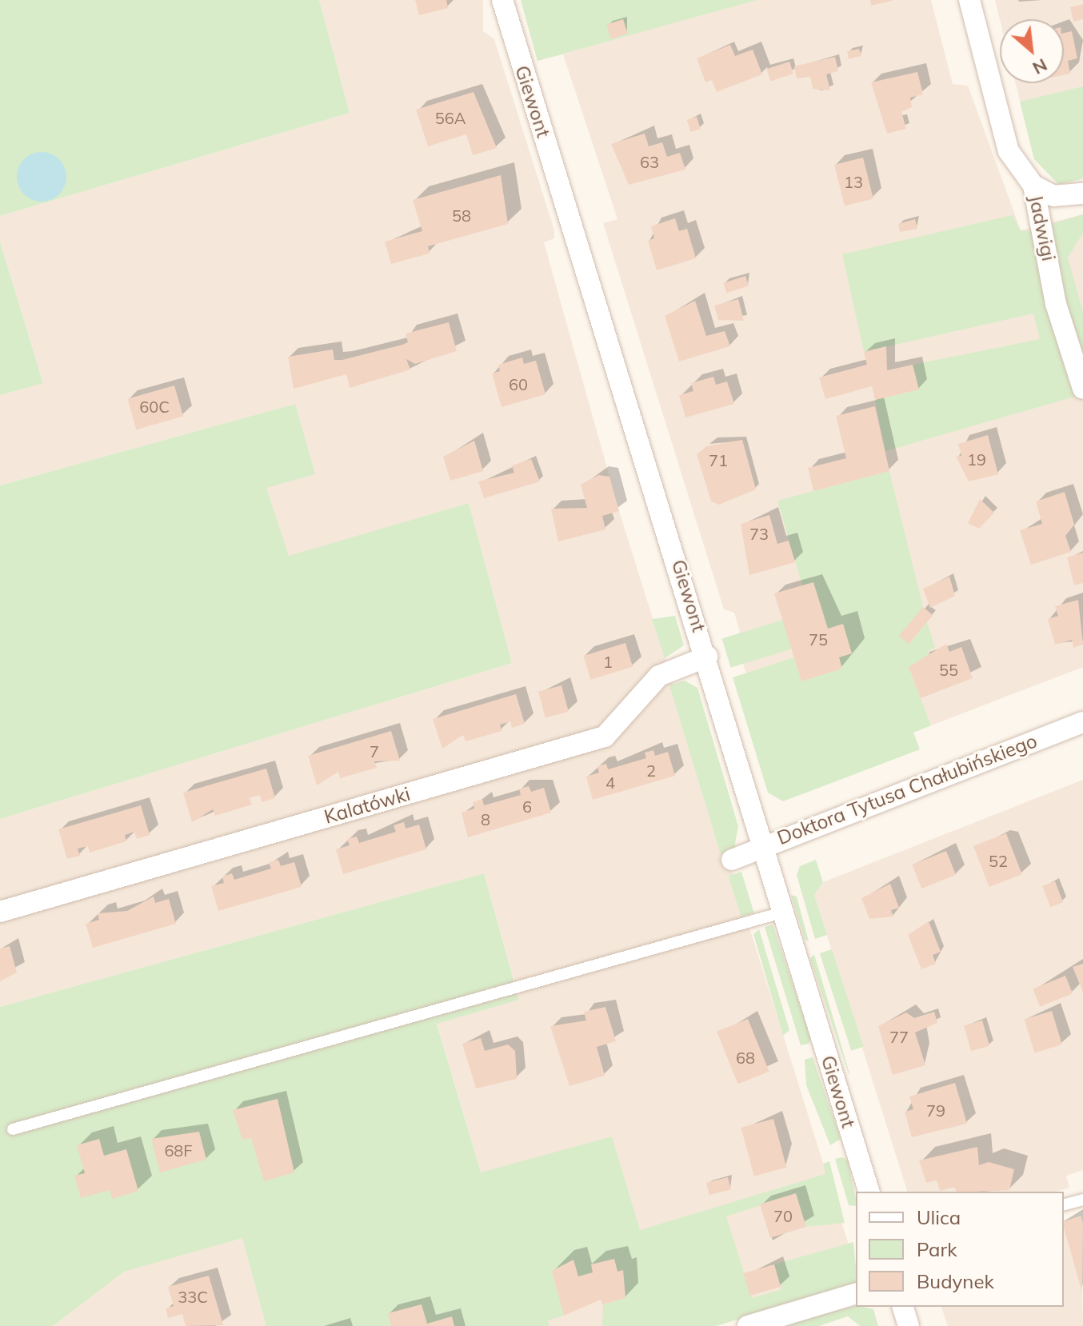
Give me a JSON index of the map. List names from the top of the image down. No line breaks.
{"streets":{"street":["Giewont","Jadwigi","Doktora Tytusa Chałubińskiego","Kalatówki"]},"crossings":[["Giewont","Doktora Tytusa Chałubińskiego"],["Giewont","Kalatówki"]],"house_numbers":["56A","63","13","58","60","60C","19","71","73","75","1","55","7","2","4","6","8","52","77","68","79","68F","70","33C"],"legend":["Ulica","Park","Budynek"],"north":"bottom right"}
